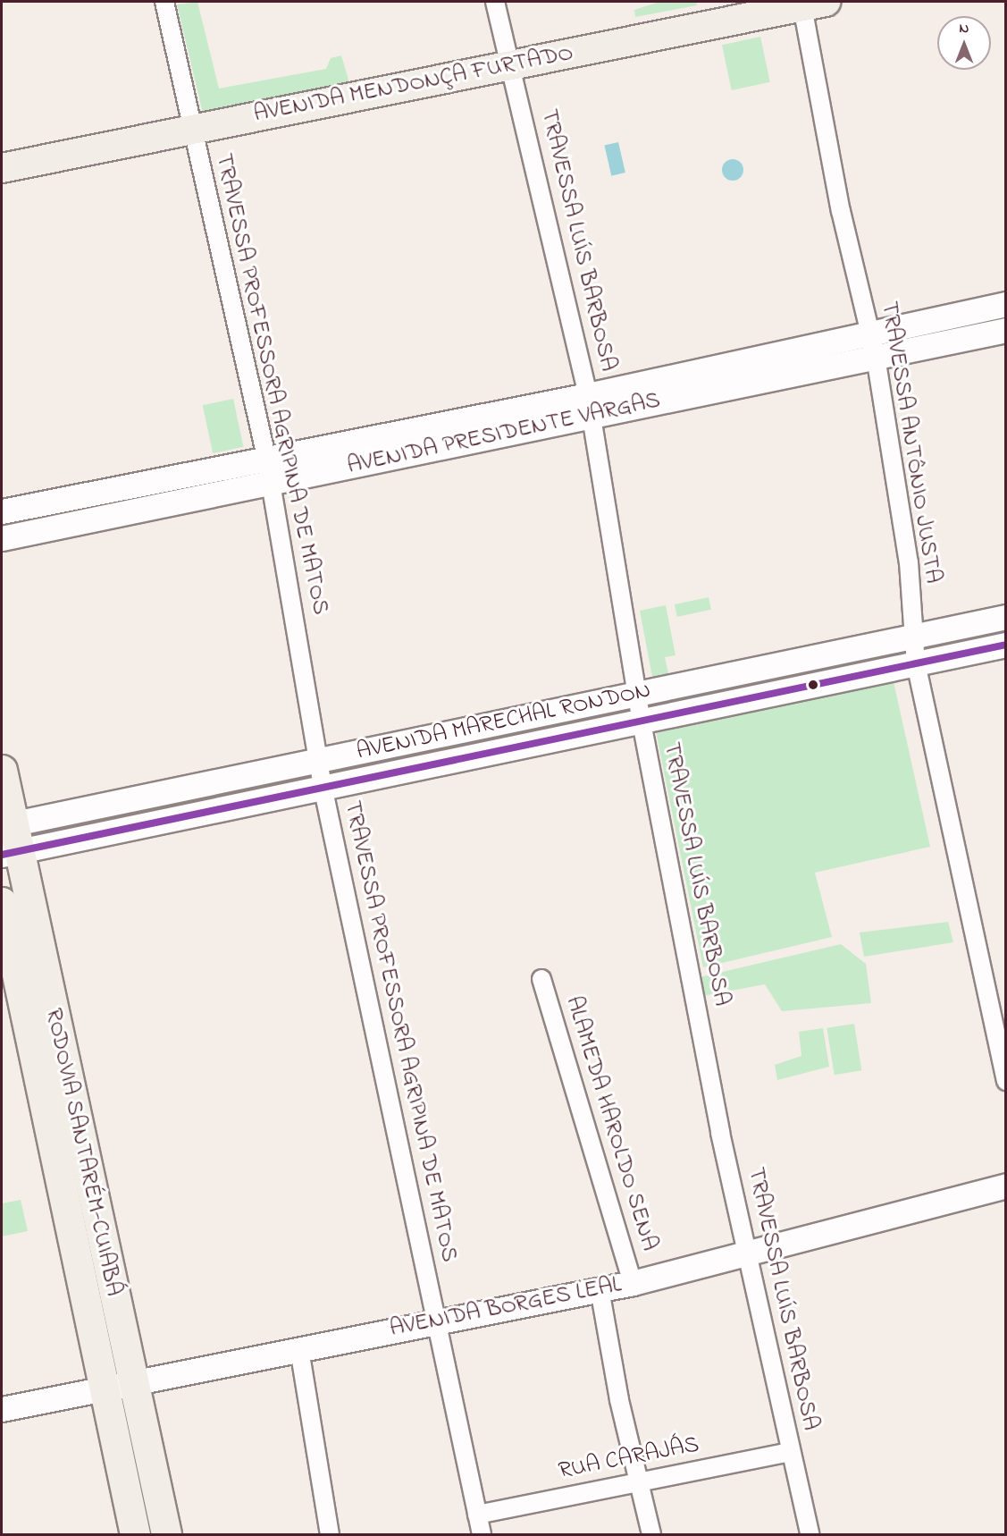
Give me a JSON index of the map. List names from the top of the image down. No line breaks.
{"streets":{"highway":["RODOVIA SANTARÉM-CUIABÁ"],"main road":["AVENIDA MENDONÇA FURTADO"],"street":["TRAVESSA LUÍS BARBOSA","TRAVESSA PROFESSORA AGRIPINA DE MATOS","AVENIDA PRESIDENTE VARGAS","TRAVESSA ANTÔNIO JUSTA","AVENIDA MARECHAL RONDON","ALAMEDA HAROLDO SENA","AVENIDA BORGES LEAL","RUA CARAJÁS"]},"crossings":[["AVENIDA MENDONÇA FURTADO","TRAVESSA LUÍS BARBOSA"],["AVENIDA MENDONÇA FURTADO","TRAVESSA PROFESSORA AGRIPINA DE MATOS"],["AVENIDA MENDONÇA FURTADO","TRAVESSA ANTÔNIO JUSTA"],["TRAVESSA LUÍS BARBOSA","AVENIDA PRESIDENTE VARGAS"],["TRAVESSA LUÍS BARBOSA","AVENIDA MARECHAL RONDON"],["TRAVESSA LUÍS BARBOSA","AVENIDA BORGES LEAL"],["TRAVESSA LUÍS BARBOSA","RUA CARAJÁS"],["TRAVESSA PROFESSORA AGRIPINA DE MATOS","AVENIDA PRESIDENTE VARGAS"],["TRAVESSA PROFESSORA AGRIPINA DE MATOS","AVENIDA MARECHAL RONDON"],["TRAVESSA PROFESSORA AGRIPINA DE MATOS","AVENIDA BORGES LEAL"],["TRAVESSA PROFESSORA AGRIPINA DE MATOS","RUA CARAJÁS"],["AVENIDA PRESIDENTE VARGAS","TRAVESSA ANTÔNIO JUSTA"],["TRAVESSA ANTÔNIO JUSTA","AVENIDA MARECHAL RONDON"],["AVENIDA MARECHAL RONDON","RODOVIA SANTARÉM-CUIABÁ"],["ALAMEDA HAROLDO SENA","AVENIDA BORGES LEAL"],["RODOVIA SANTARÉM-CUIABÁ","AVENIDA BORGES LEAL"]],"north":"top"}
